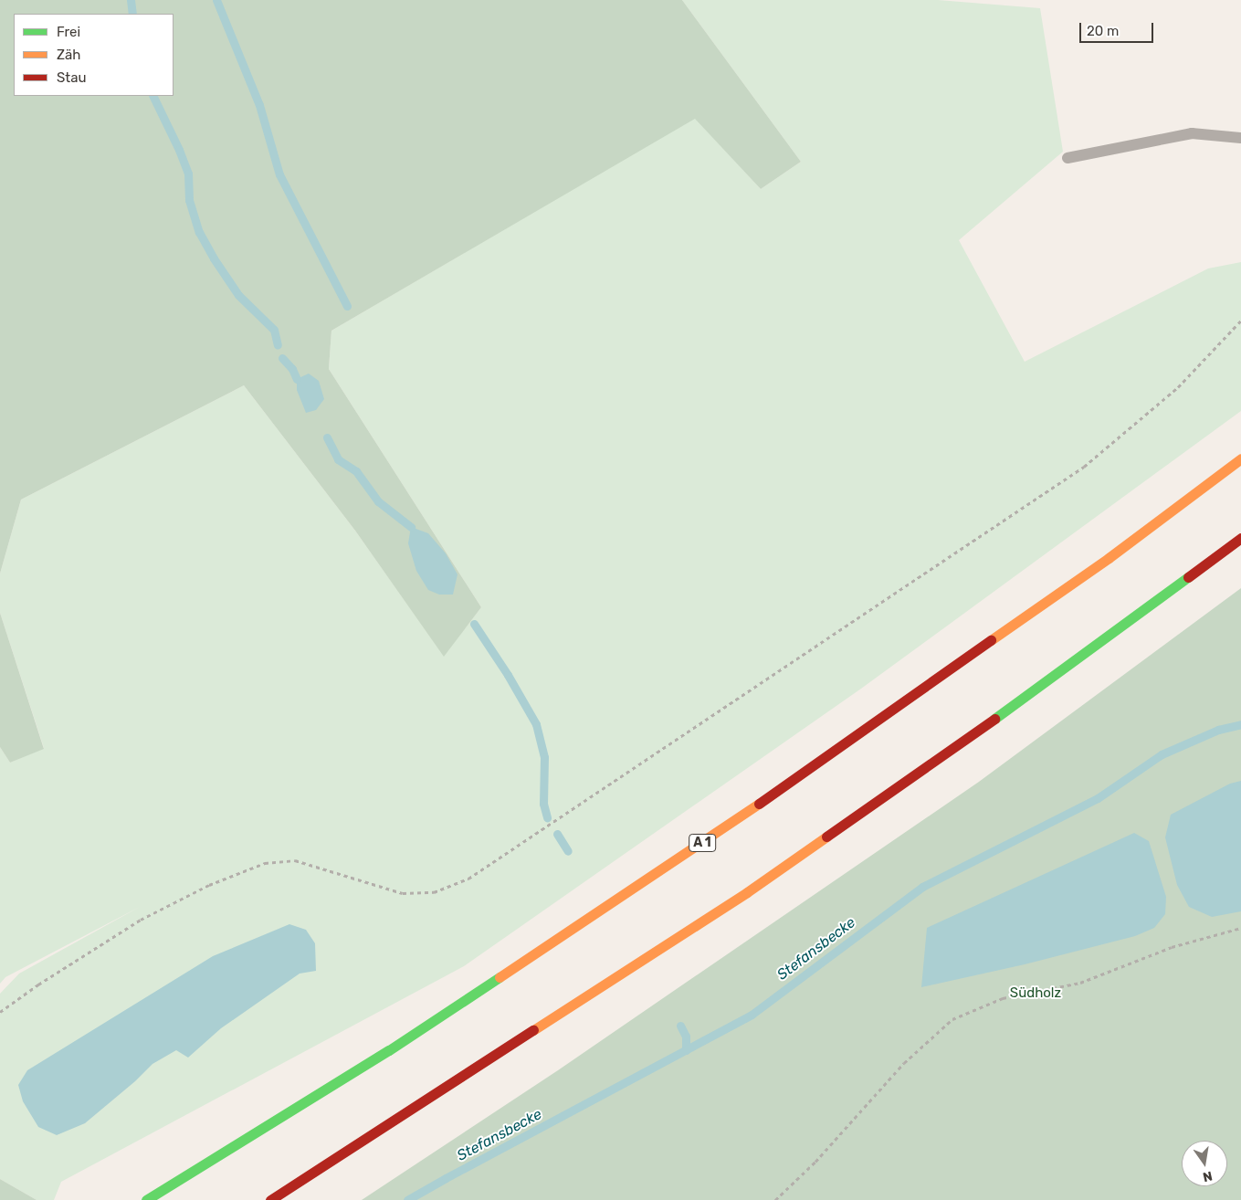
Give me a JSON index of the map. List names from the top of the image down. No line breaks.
{"streets":{"highway":["A 1"]},"water":["Stefansbecke"],"parks":["Südholz"],"legend":["Frei","Zäh","Stau"],"scale_bar":"20 m","north":"bottom"}
